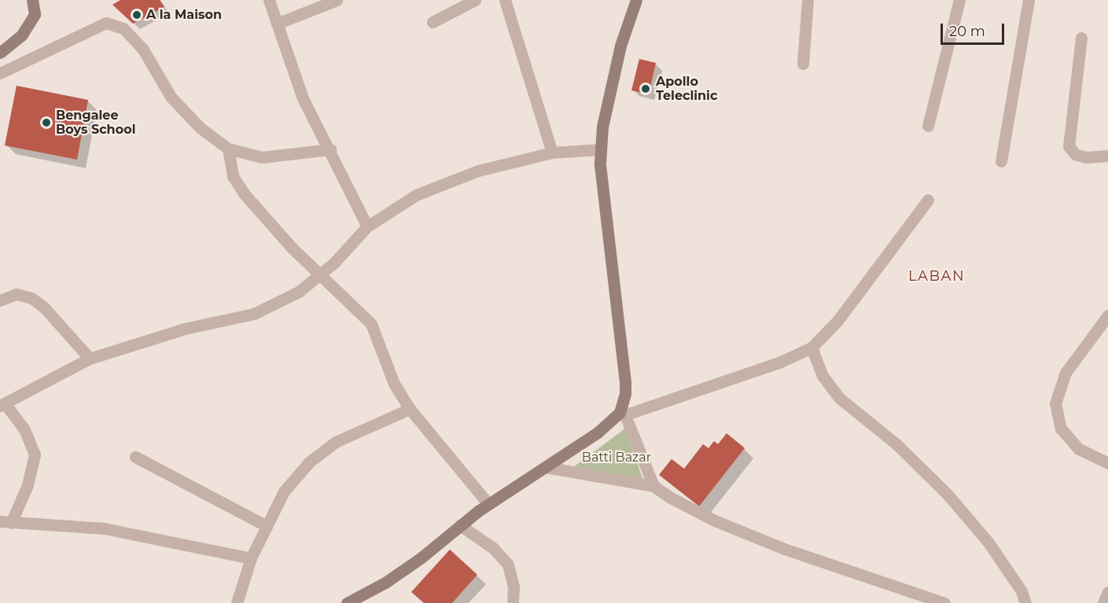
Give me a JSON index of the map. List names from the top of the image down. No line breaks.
{"districts":["LABAN"],"parks":["Batti Bazar"],"places":["A la Maison","Apollo Teleclinic","Bengalee Boys School"],"scale_bar":"20 m"}
